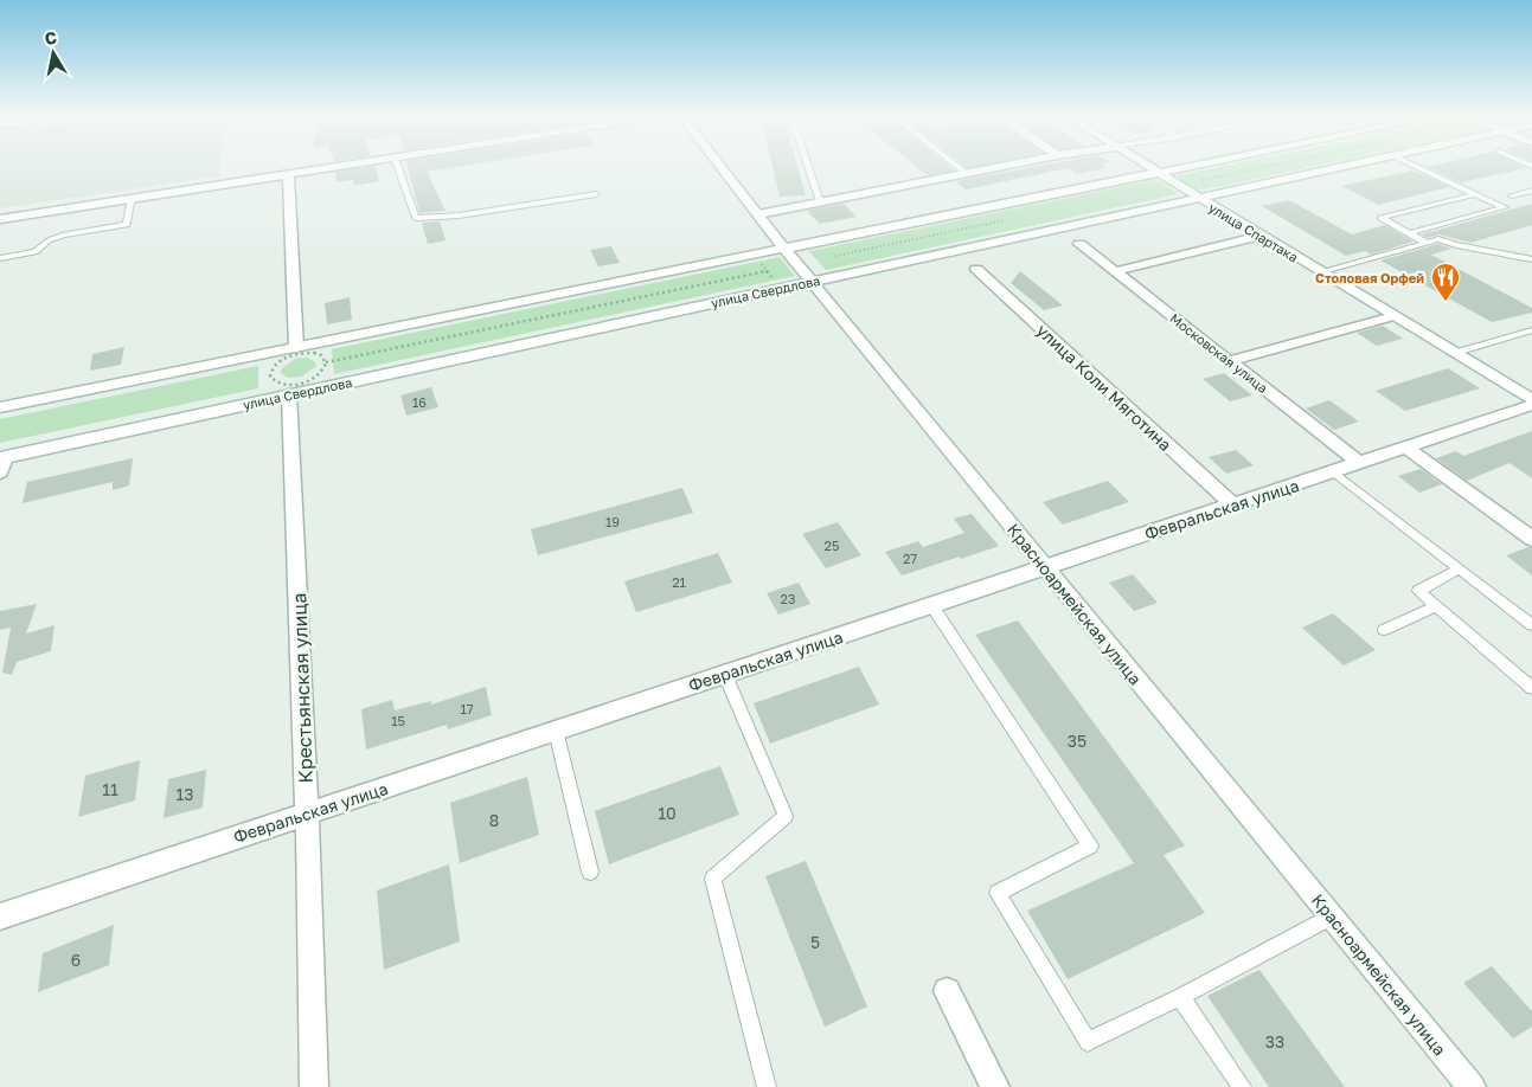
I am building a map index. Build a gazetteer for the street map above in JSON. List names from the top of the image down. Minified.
{"streets":{"street":["улица Спартака","улица Свердлова","Московская улица","улица Коли Мяготина","Февральская улица","Красноармейская улица","Крестьянская улица"]},"crossings":[["улица Спартака","улица Свердлова"],["улица Свердлова","Красноармейская улица"],["улица Свердлова","Крестьянская улица"],["Московская улица","Февральская улица"],["улица Коли Мяготина","Февральская улица"],["Февральская улица","Красноармейская улица"],["Февральская улица","Крестьянская улица"]],"places":{"restaurant":["Столовая Орфей"]},"house_numbers":["16","19","25","27","21","23","17","15","35","11","13","10","8","5","6","33"],"north":"top"}
